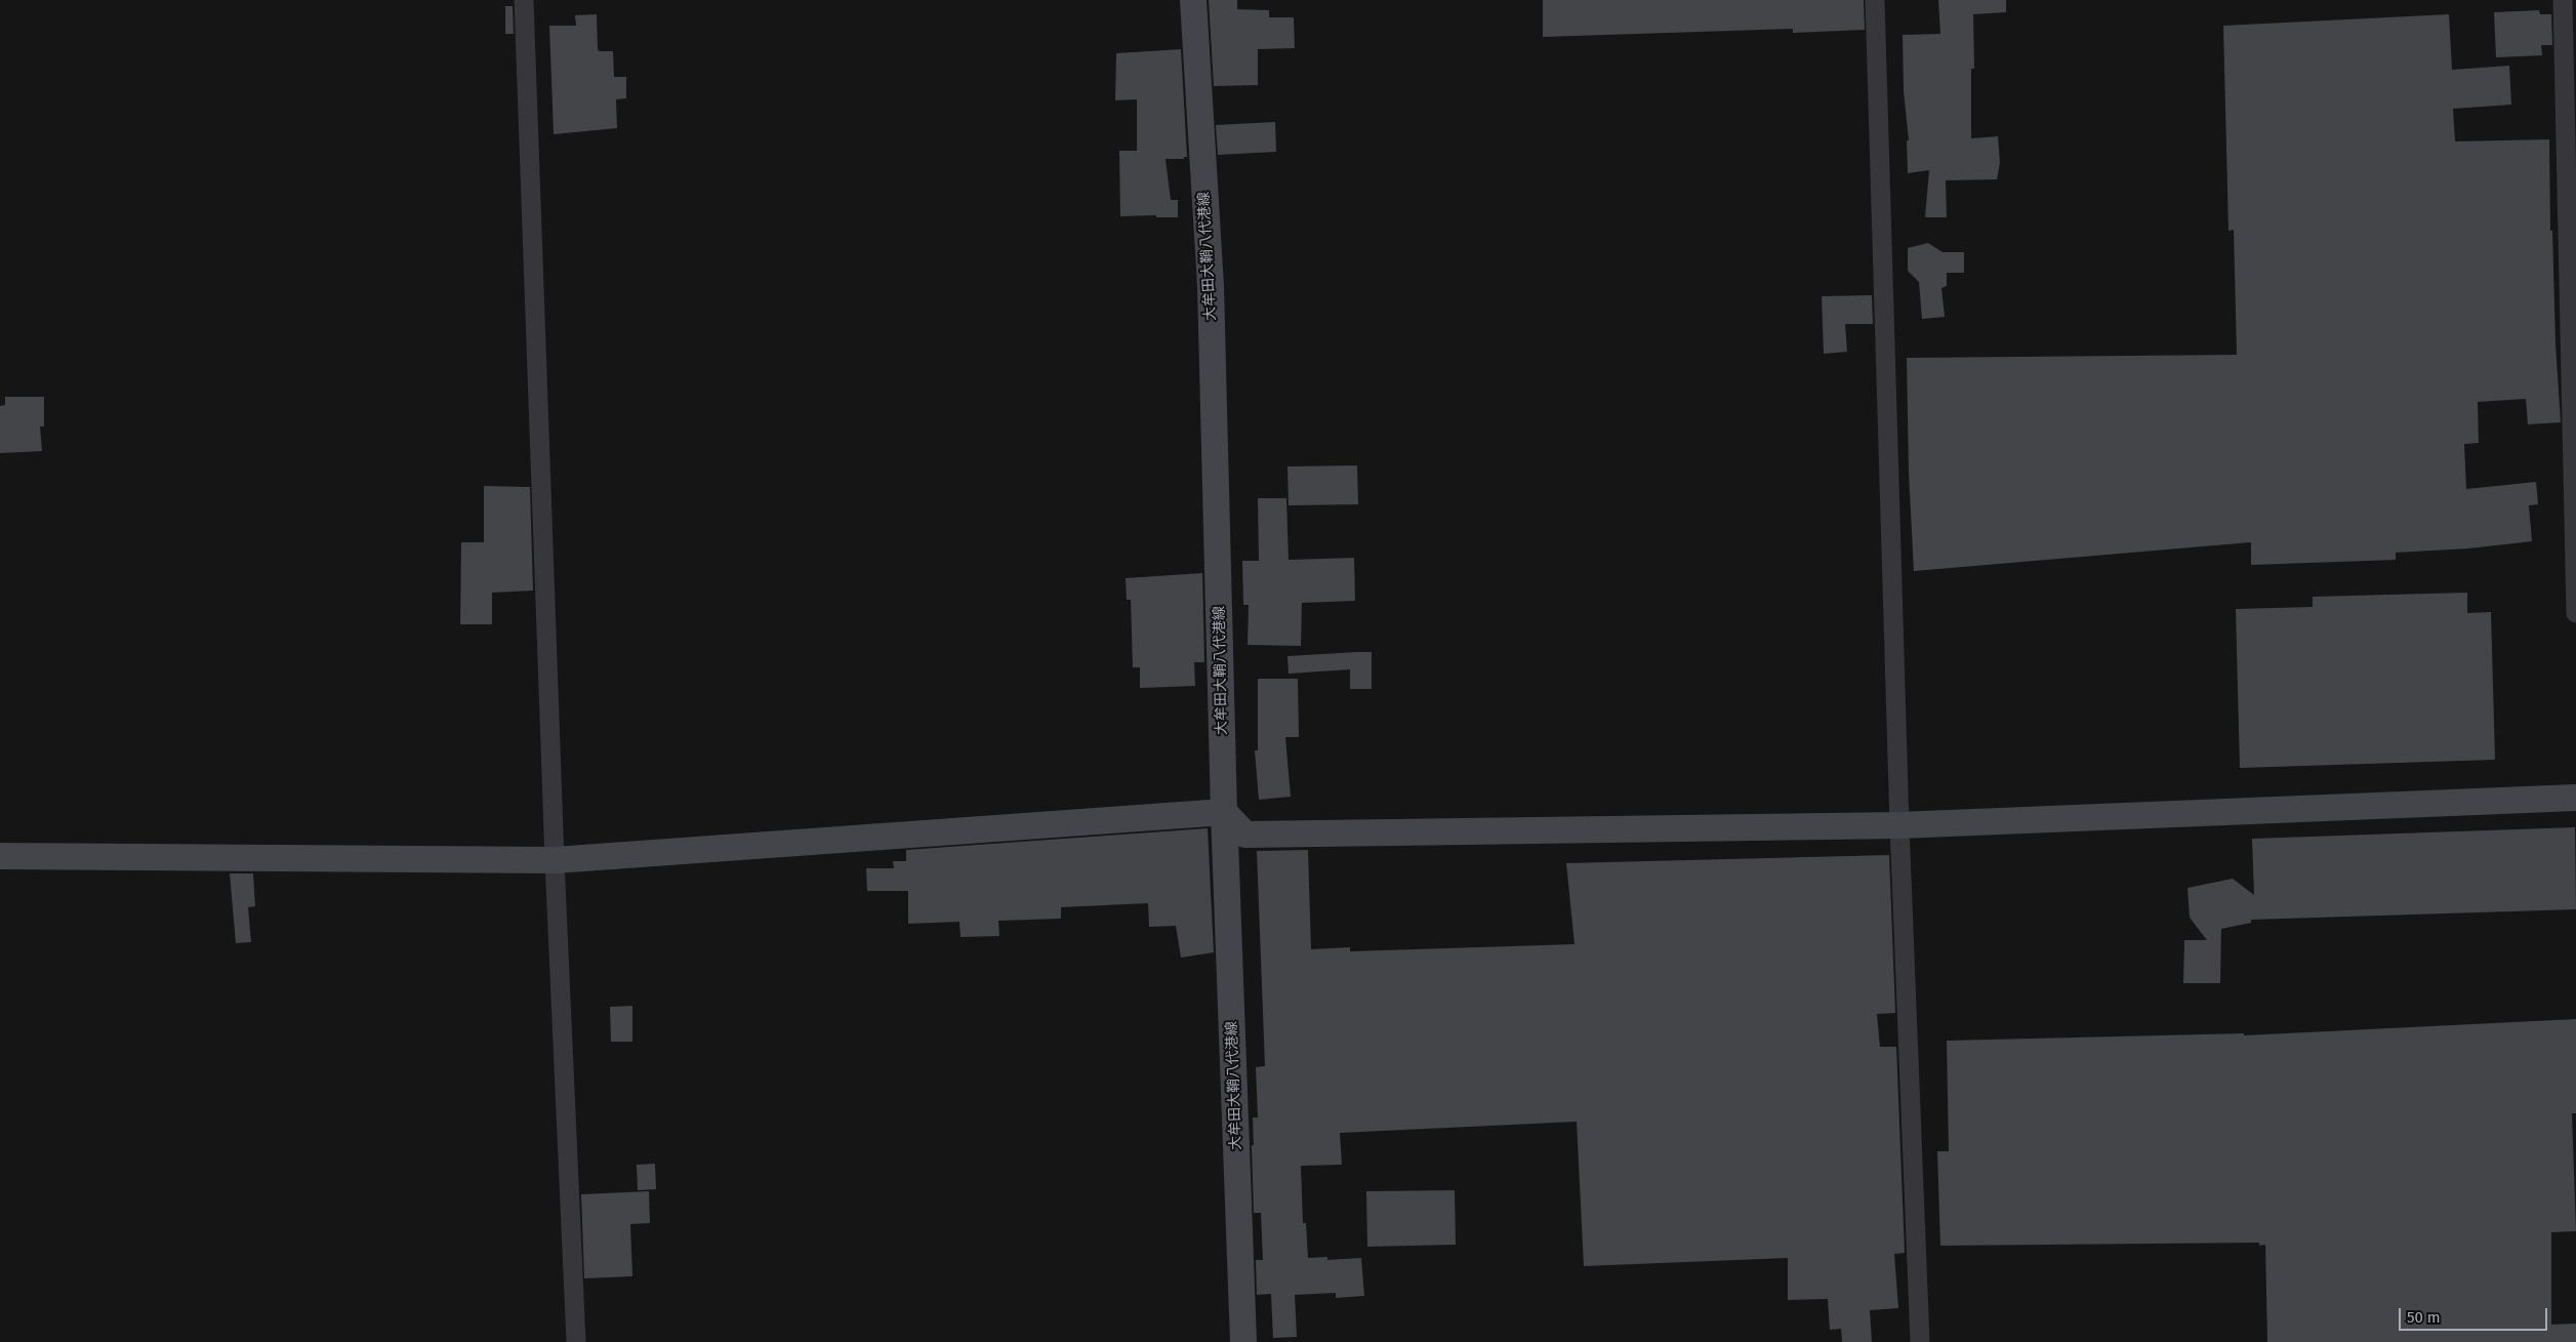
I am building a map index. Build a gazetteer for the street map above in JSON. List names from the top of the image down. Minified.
{"streets":{"main road":["大牟田大鞘八代港線"]},"scale_bar":"50 m"}
